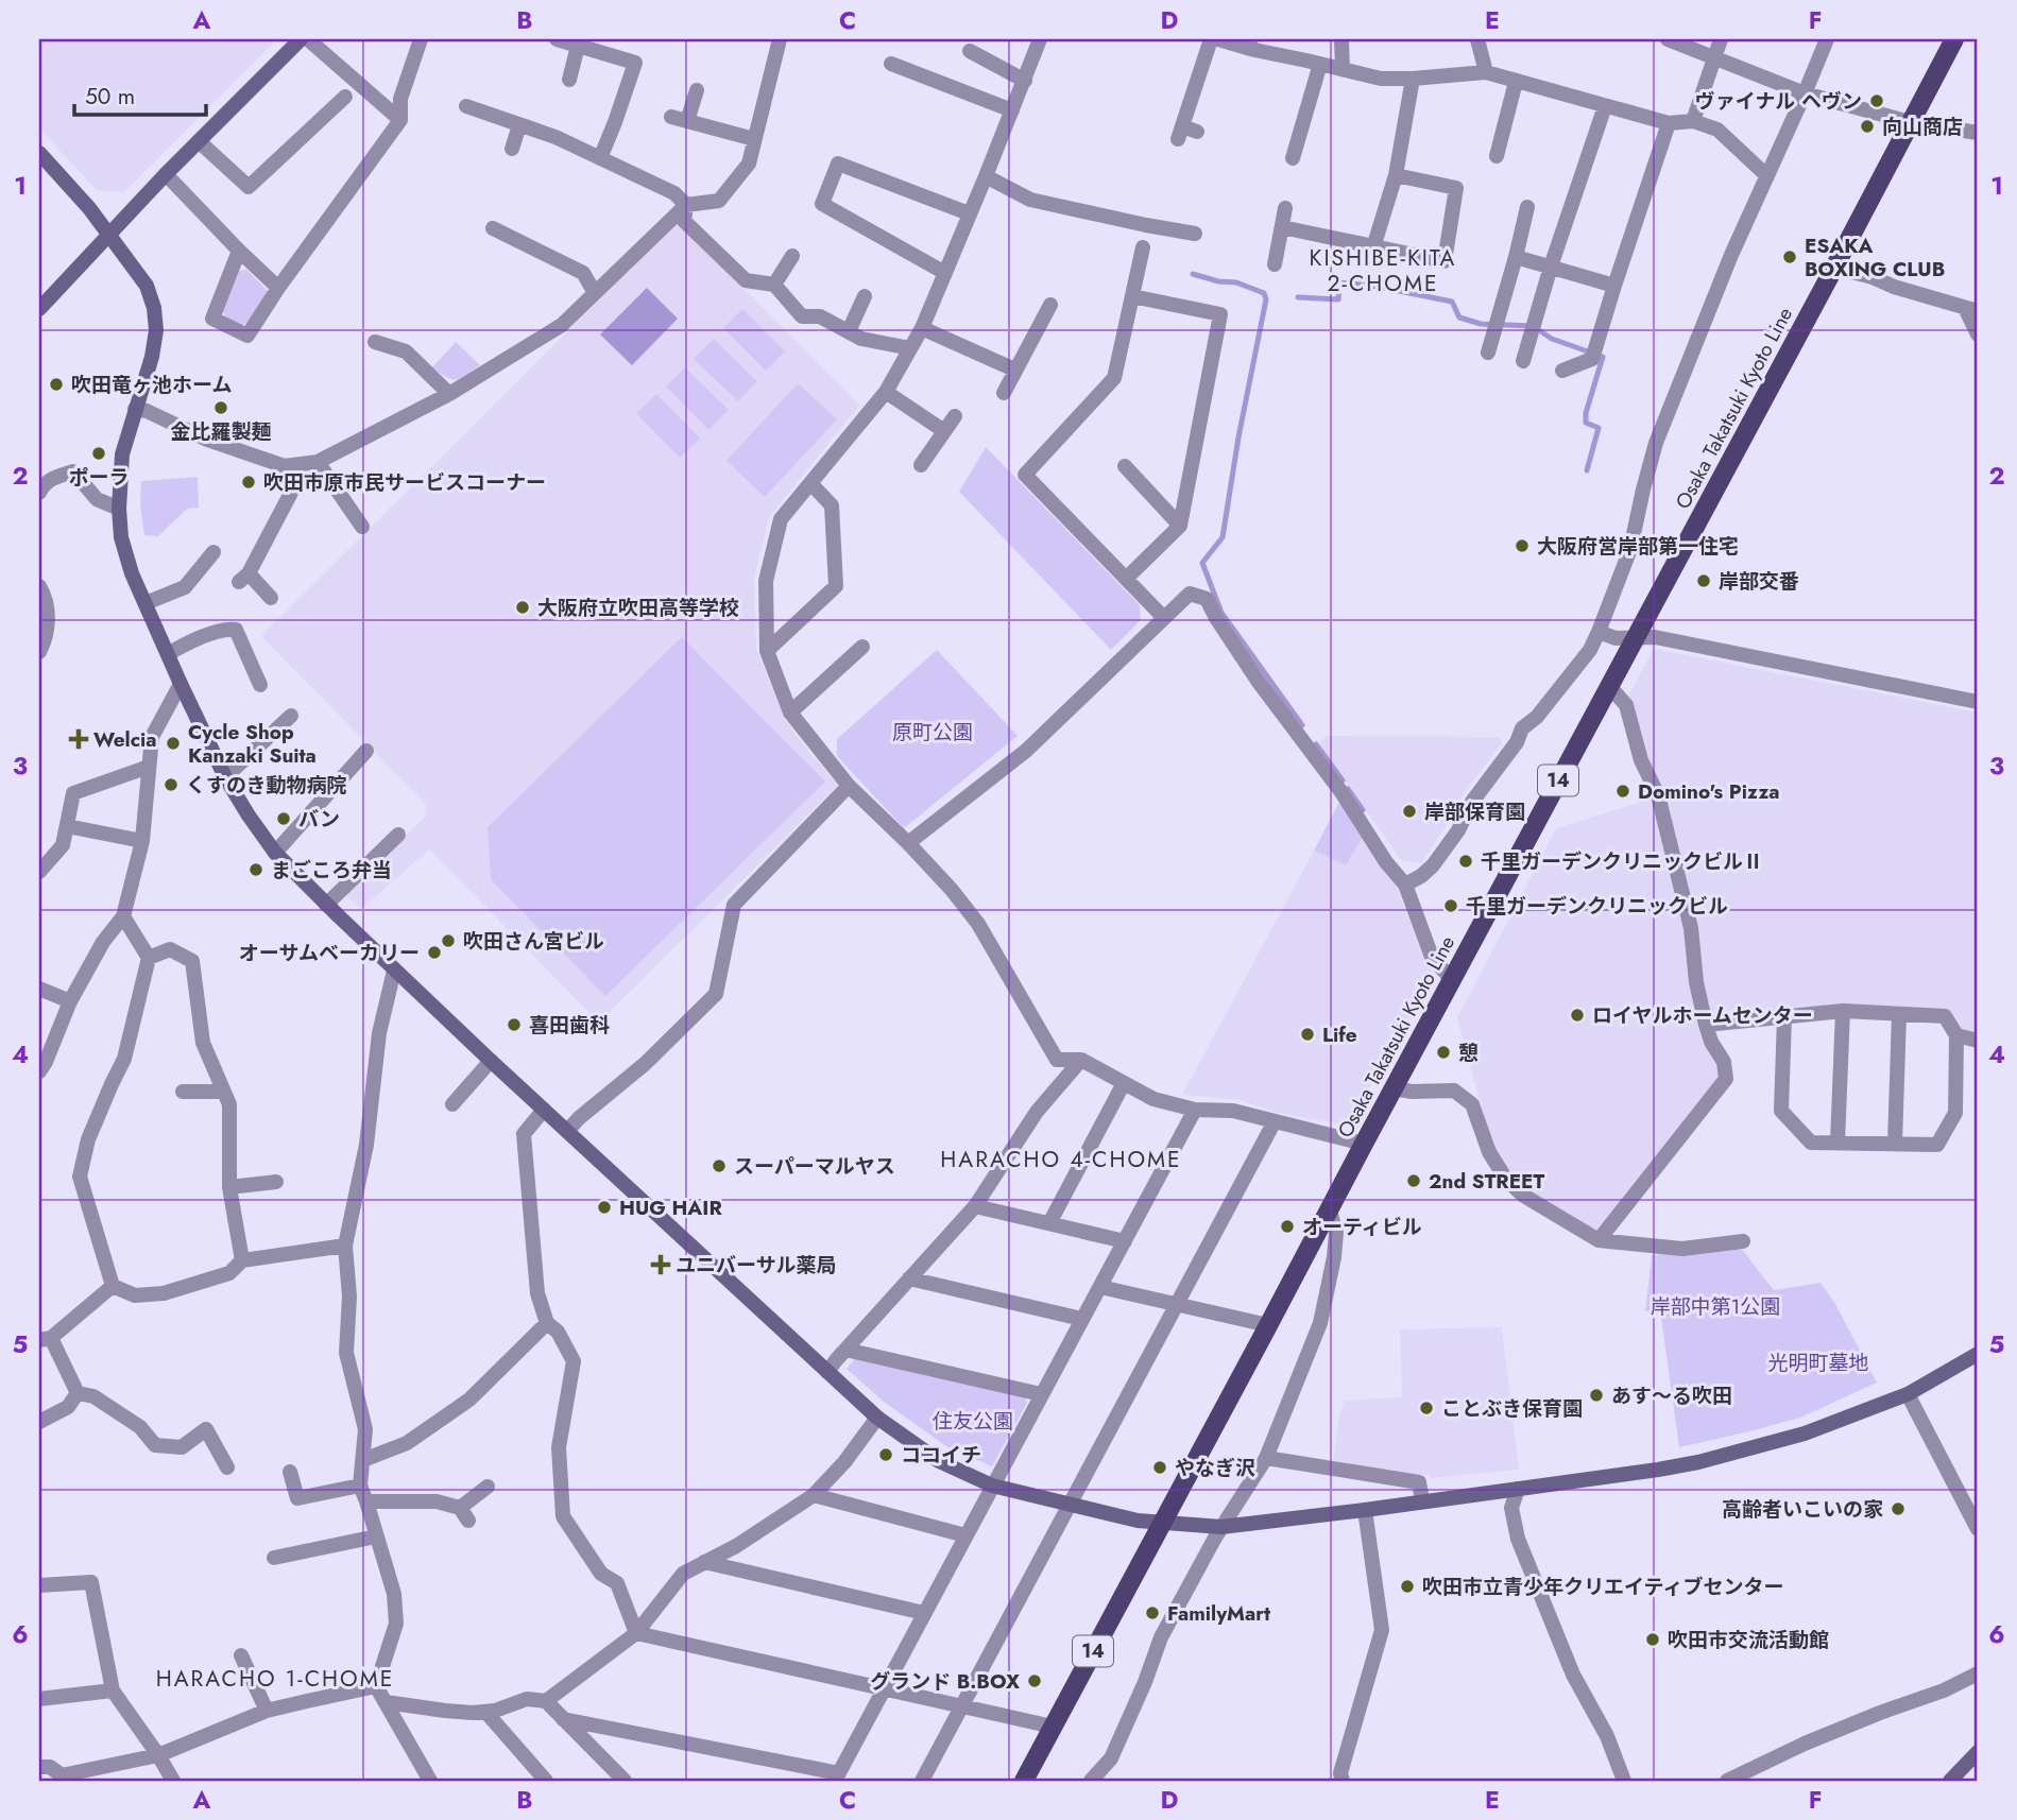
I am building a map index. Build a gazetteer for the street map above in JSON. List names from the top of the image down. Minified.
{"streets":{"main road":["Osaka Takatsuki Kyoto Line","14"]},"districts":["KISHIBE-KITA 2-CHOME","HARACHO 4-CHOME","HARACHO 1-CHOME"],"parks":["原町公園","岸部中第1公園","光明町墓地","住友公園"],"places":{"other":["ヴァイナル ヘヴン","向山商店","ESAKA BOXING CLUB","吹田竜ヶ池ホーム","金比羅製麺","ポーラ","吹田市原市民サービスコーナー","大阪府営岸部第一住宅","岸部交番","大阪府立吹田高等学校","Cycle Shop Kanzaki Suita","くすのき動物病院","Domino's Pizza","岸部保育園","バン","千里ガーデンクリニックビルⅡ","まごころ弁当","千里ガーデンクリニックビル","吹田さん宮ビル","オーサムベーカリー","ロイヤルホームセンター","喜田歯科","Life","憩","スーパーマルヤス","2nd STREET","HUG HAIR","オーティビル","あす～る吹田","ことぶき保育園","ココイチ","やなぎ沢","高齢者いこいの家","吹田市立青少年クリエイティブセンター","FamilyMart","吹田市交流活動館","グランド B.BOX"],"health":["Welcia","ユニバーサル薬局"]},"scale_bar":"50 m","grid":{"columns":["A","B","C","D","E","F"],"rows":["1","2","3","4","5","6"]}}
